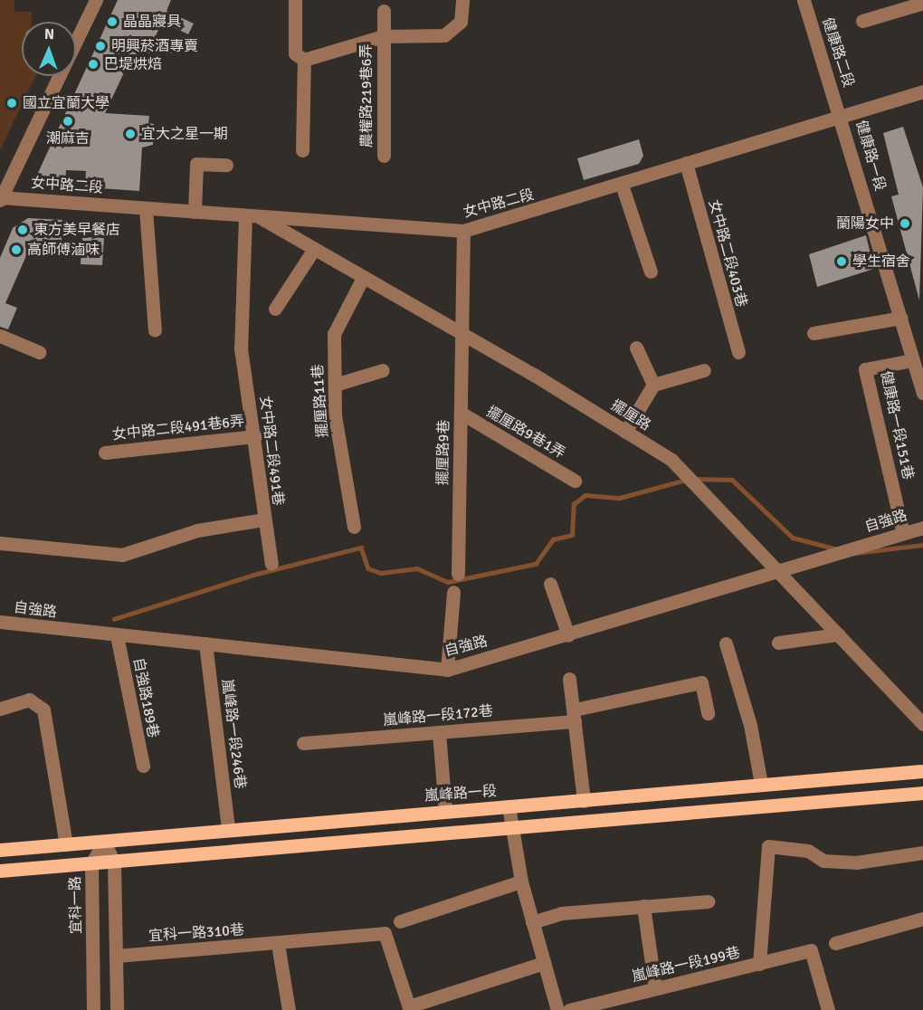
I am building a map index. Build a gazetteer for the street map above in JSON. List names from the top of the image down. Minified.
{"streets":{"main road":["嵐峰路一段"],"street":["健康路二段","農權路219巷6弄","健康路一段","女中路二段","女中路二段403巷","擺厘路11巷","擺厘路","健康路一段151巷","女中路二段491巷6弄","擺厘路9巷1弄","女中路二段491巷","擺厘路9巷","自強路","自強路189巷","嵐峰路一段172巷","嵐峰路一段246巷","宜科一路","宜科一路310巷","嵐峰路一段199巷"]},"crossings":[["健康路二段","健康路一段"],["健康路二段","女中路二段"],["健康路一段","女中路二段"],["健康路一段","健康路一段151巷"],["女中路二段","女中路二段403巷"],["女中路二段","擺厘路"],["女中路二段","女中路二段491巷"],["女中路二段","擺厘路9巷"],["擺厘路11巷","擺厘路"],["擺厘路","女中路二段491巷"],["擺厘路","擺厘路9巷"],["擺厘路","自強路"],["健康路一段151巷","自強路"],["女中路二段491巷6弄","女中路二段491巷"],["擺厘路9巷1弄","擺厘路9巷"],["自強路","自強路189巷"],["自強路","嵐峰路一段246巷"],["嵐峰路一段246巷","嵐峰路一段"],["嵐峰路一段","宜科一路"]],"places":["晶晶寢具","明興菸酒專賣","巴堤烘焙","國立宜蘭大學","潮麻吉","宜大之星一期","蘭陽女中","東方美早餐店","高師傅滷味","學生宿舍"],"north":"top"}
